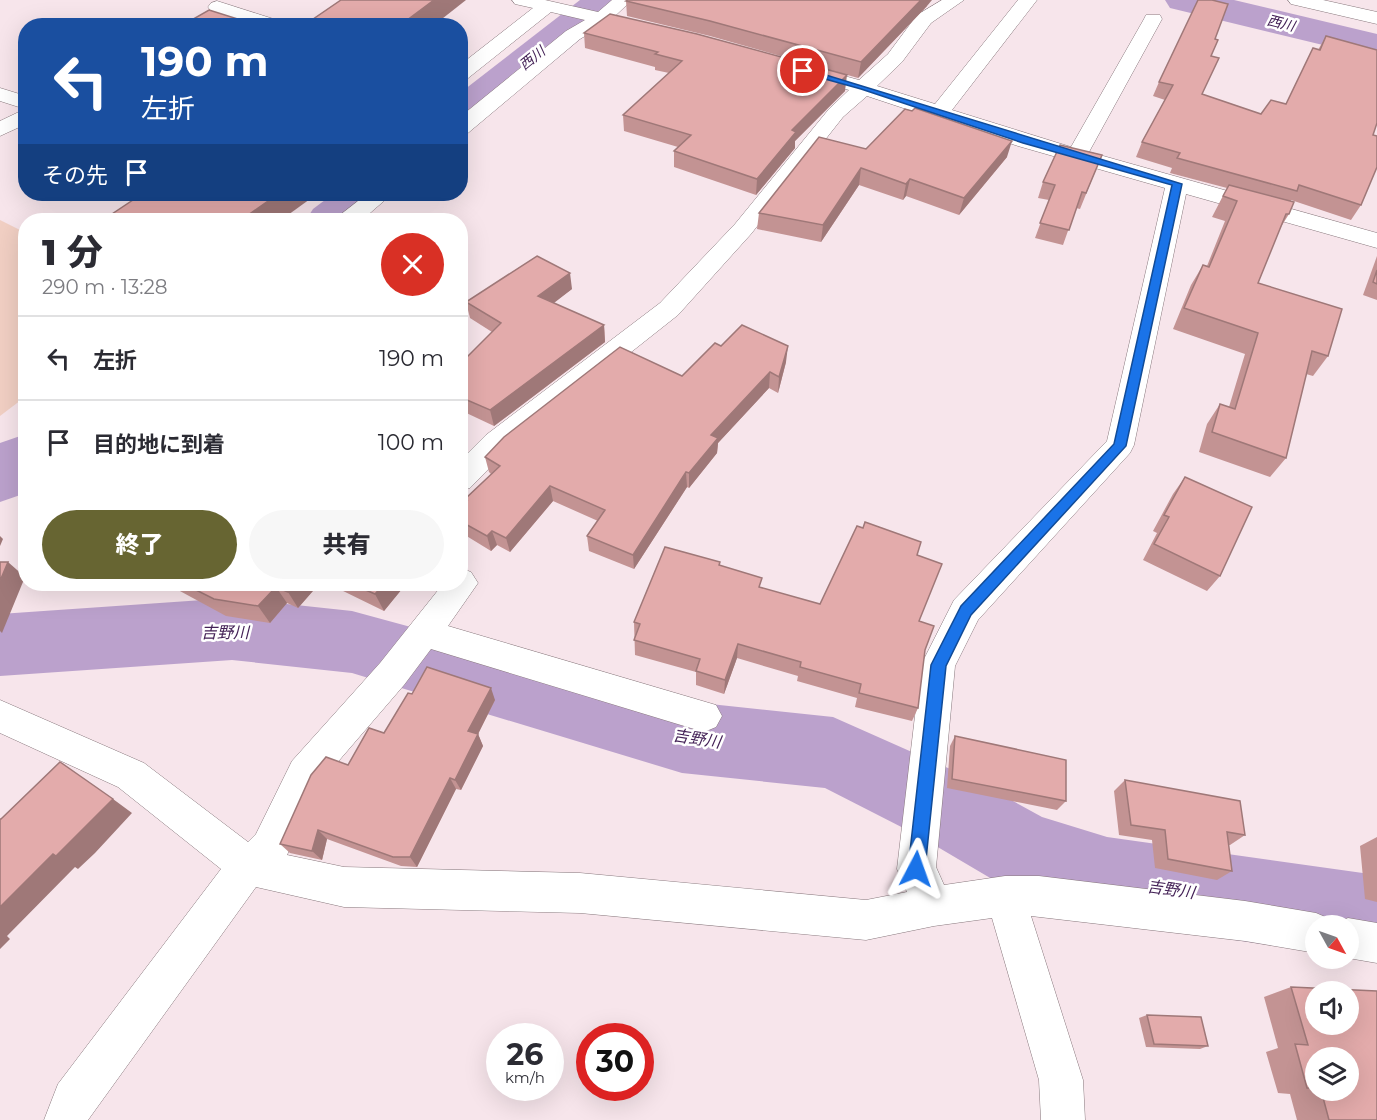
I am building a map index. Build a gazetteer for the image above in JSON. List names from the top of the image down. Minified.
{"water":["西川","吉野川"],"north":"bottom right","page":{"turn":["190 m","左折"],"then":"その先","heading":["1 分","290 m · 13:28"],"list":[{"name":"左折","value":"190 m"},{"name":"目的地に到着","value":"100 m"}],"buttons":["終了","共有"],"speed":"26 km/h","limit":"30"}}
